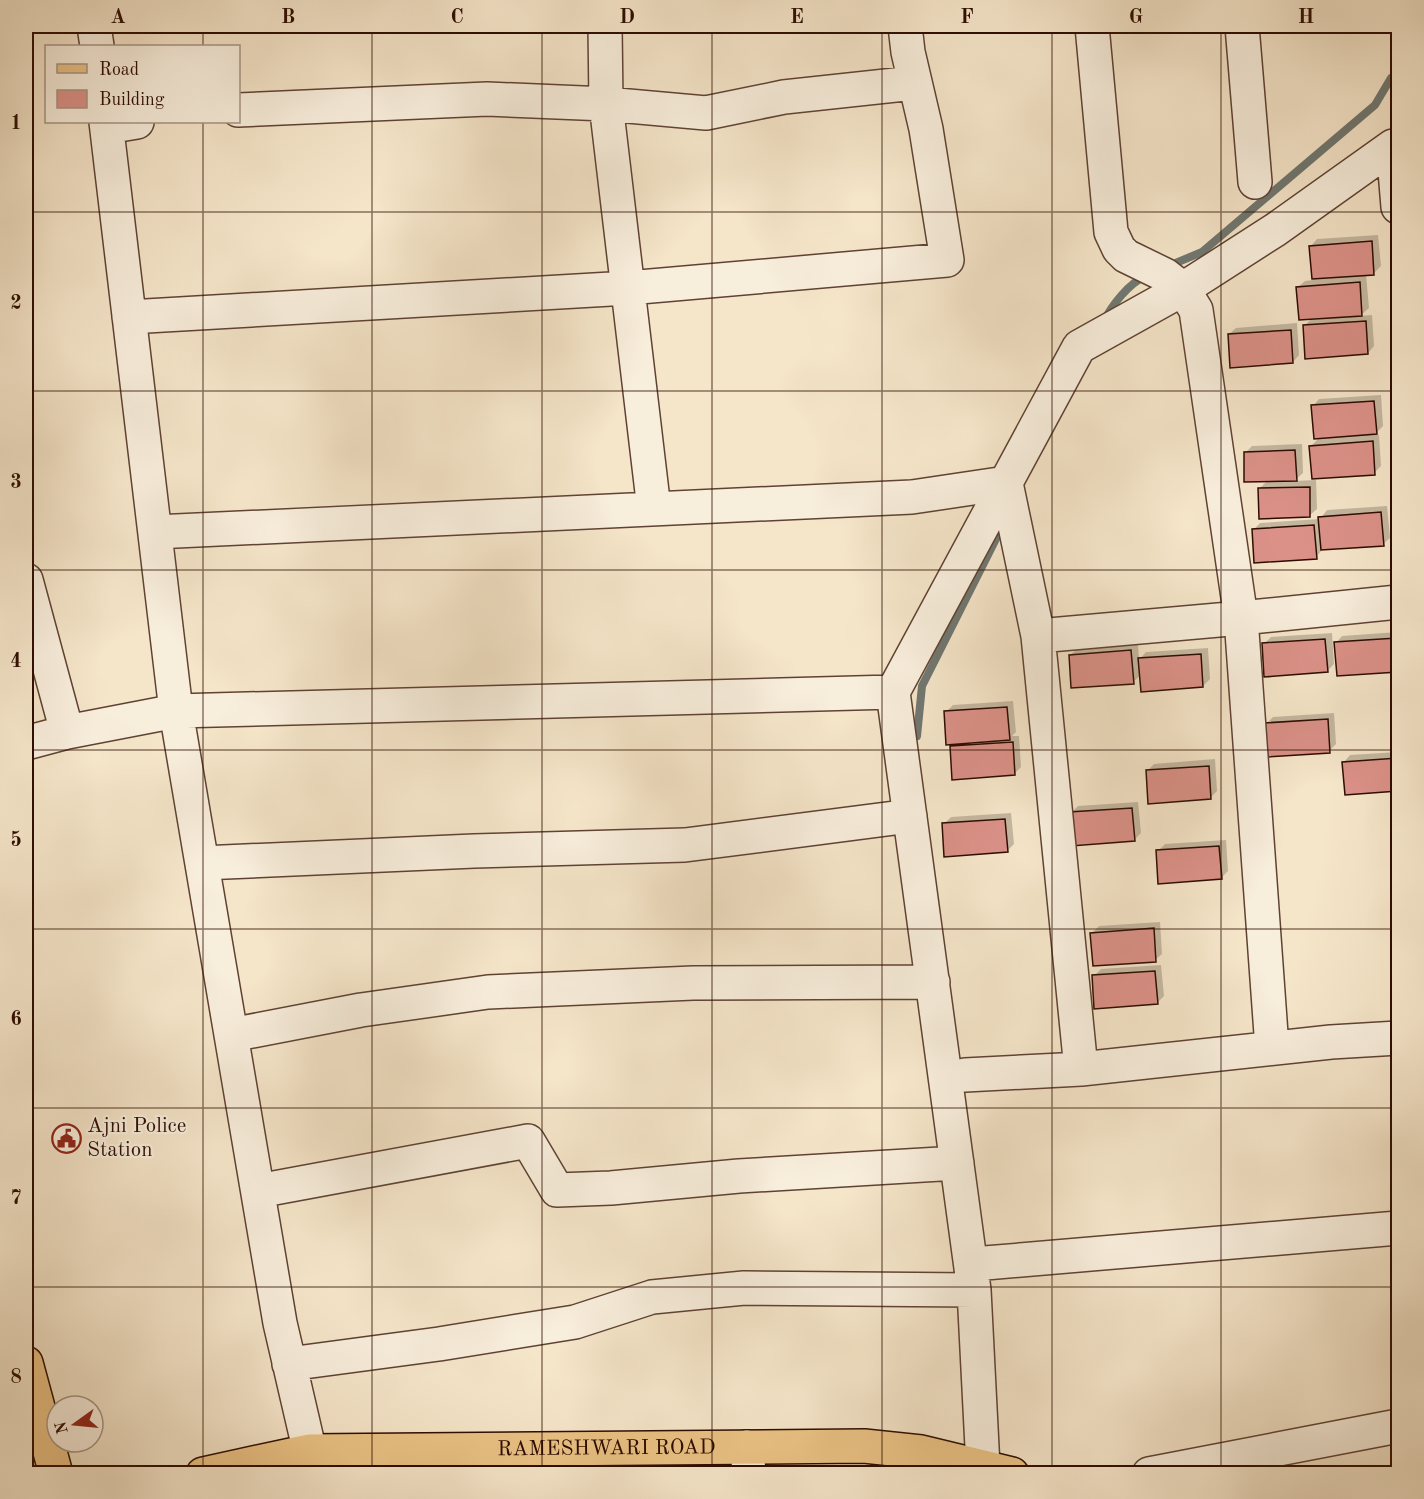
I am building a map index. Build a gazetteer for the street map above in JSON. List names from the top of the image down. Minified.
{"streets":{"main road":["RAMESHWARI ROAD"]},"places":{"public building":["Ajni Police Station"]},"legend":["Road","Building"],"north":"left","grid":{"columns":["A","B","C","D","E","F","G","H"],"rows":["1","2","3","4","5","6","7","8"]}}
